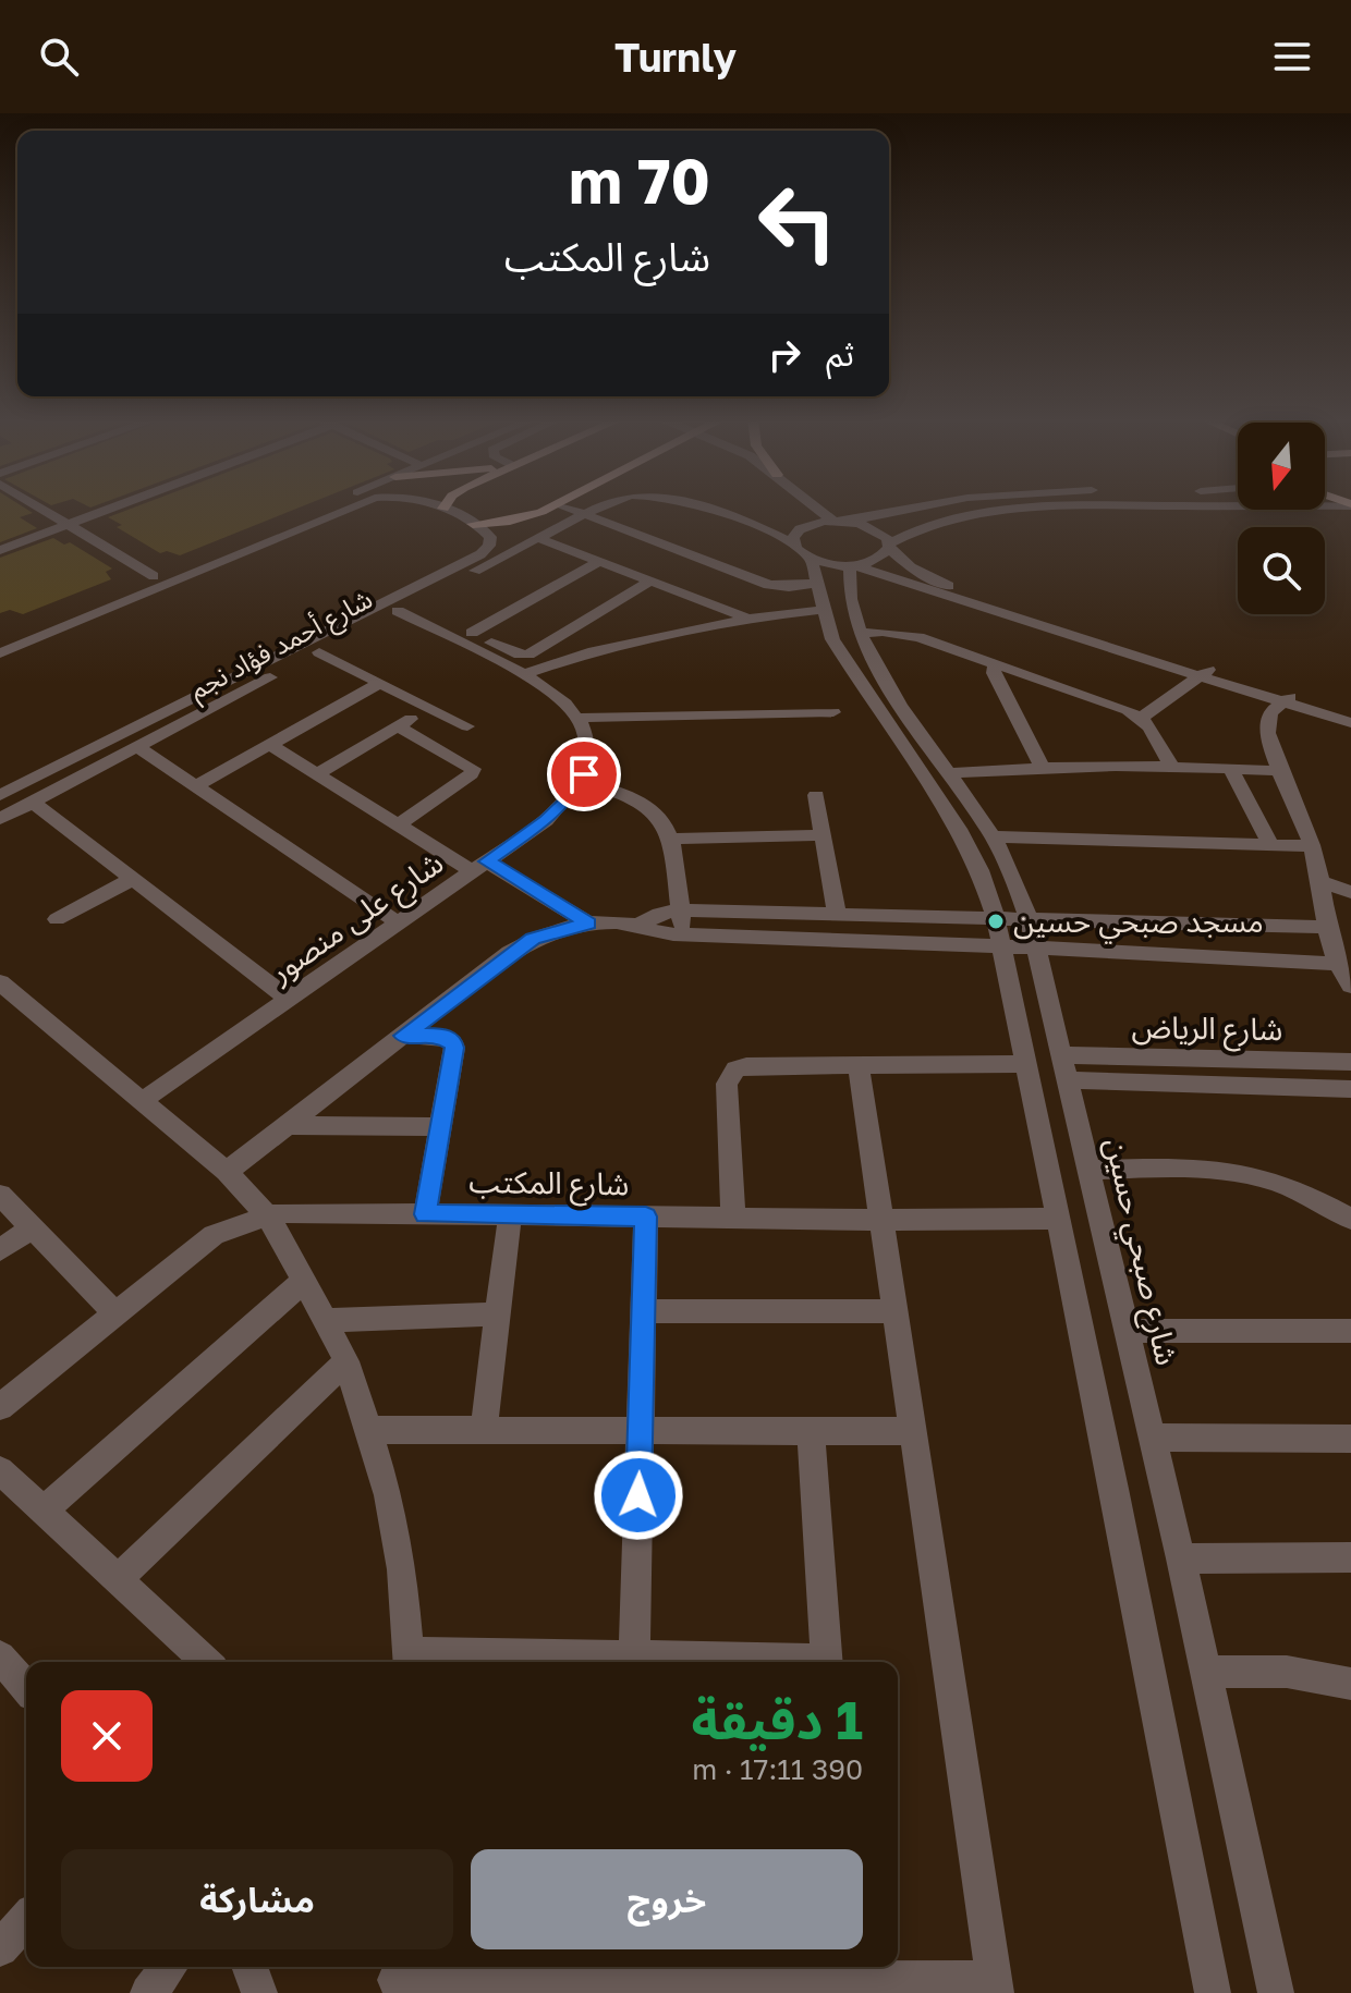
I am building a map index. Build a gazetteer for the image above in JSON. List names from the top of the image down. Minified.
{"streets":{"street":["شارع أحمد فؤاد نجم","شارع على منصور","شارع الرياض","شارع المكتب","شارع صبحي حسين"]},"crossings":[["شارع الرياض","شارع صبحي حسين"]],"places":["مسجد صبحي حسين"],"north":"bottom","page":{"header":"Turnly","turn":["70 m","شارع المكتب"],"then":"ثم","heading":["1 دقيقة","390 m · 17:11"],"buttons":["خروج","مشاركة"]}}
